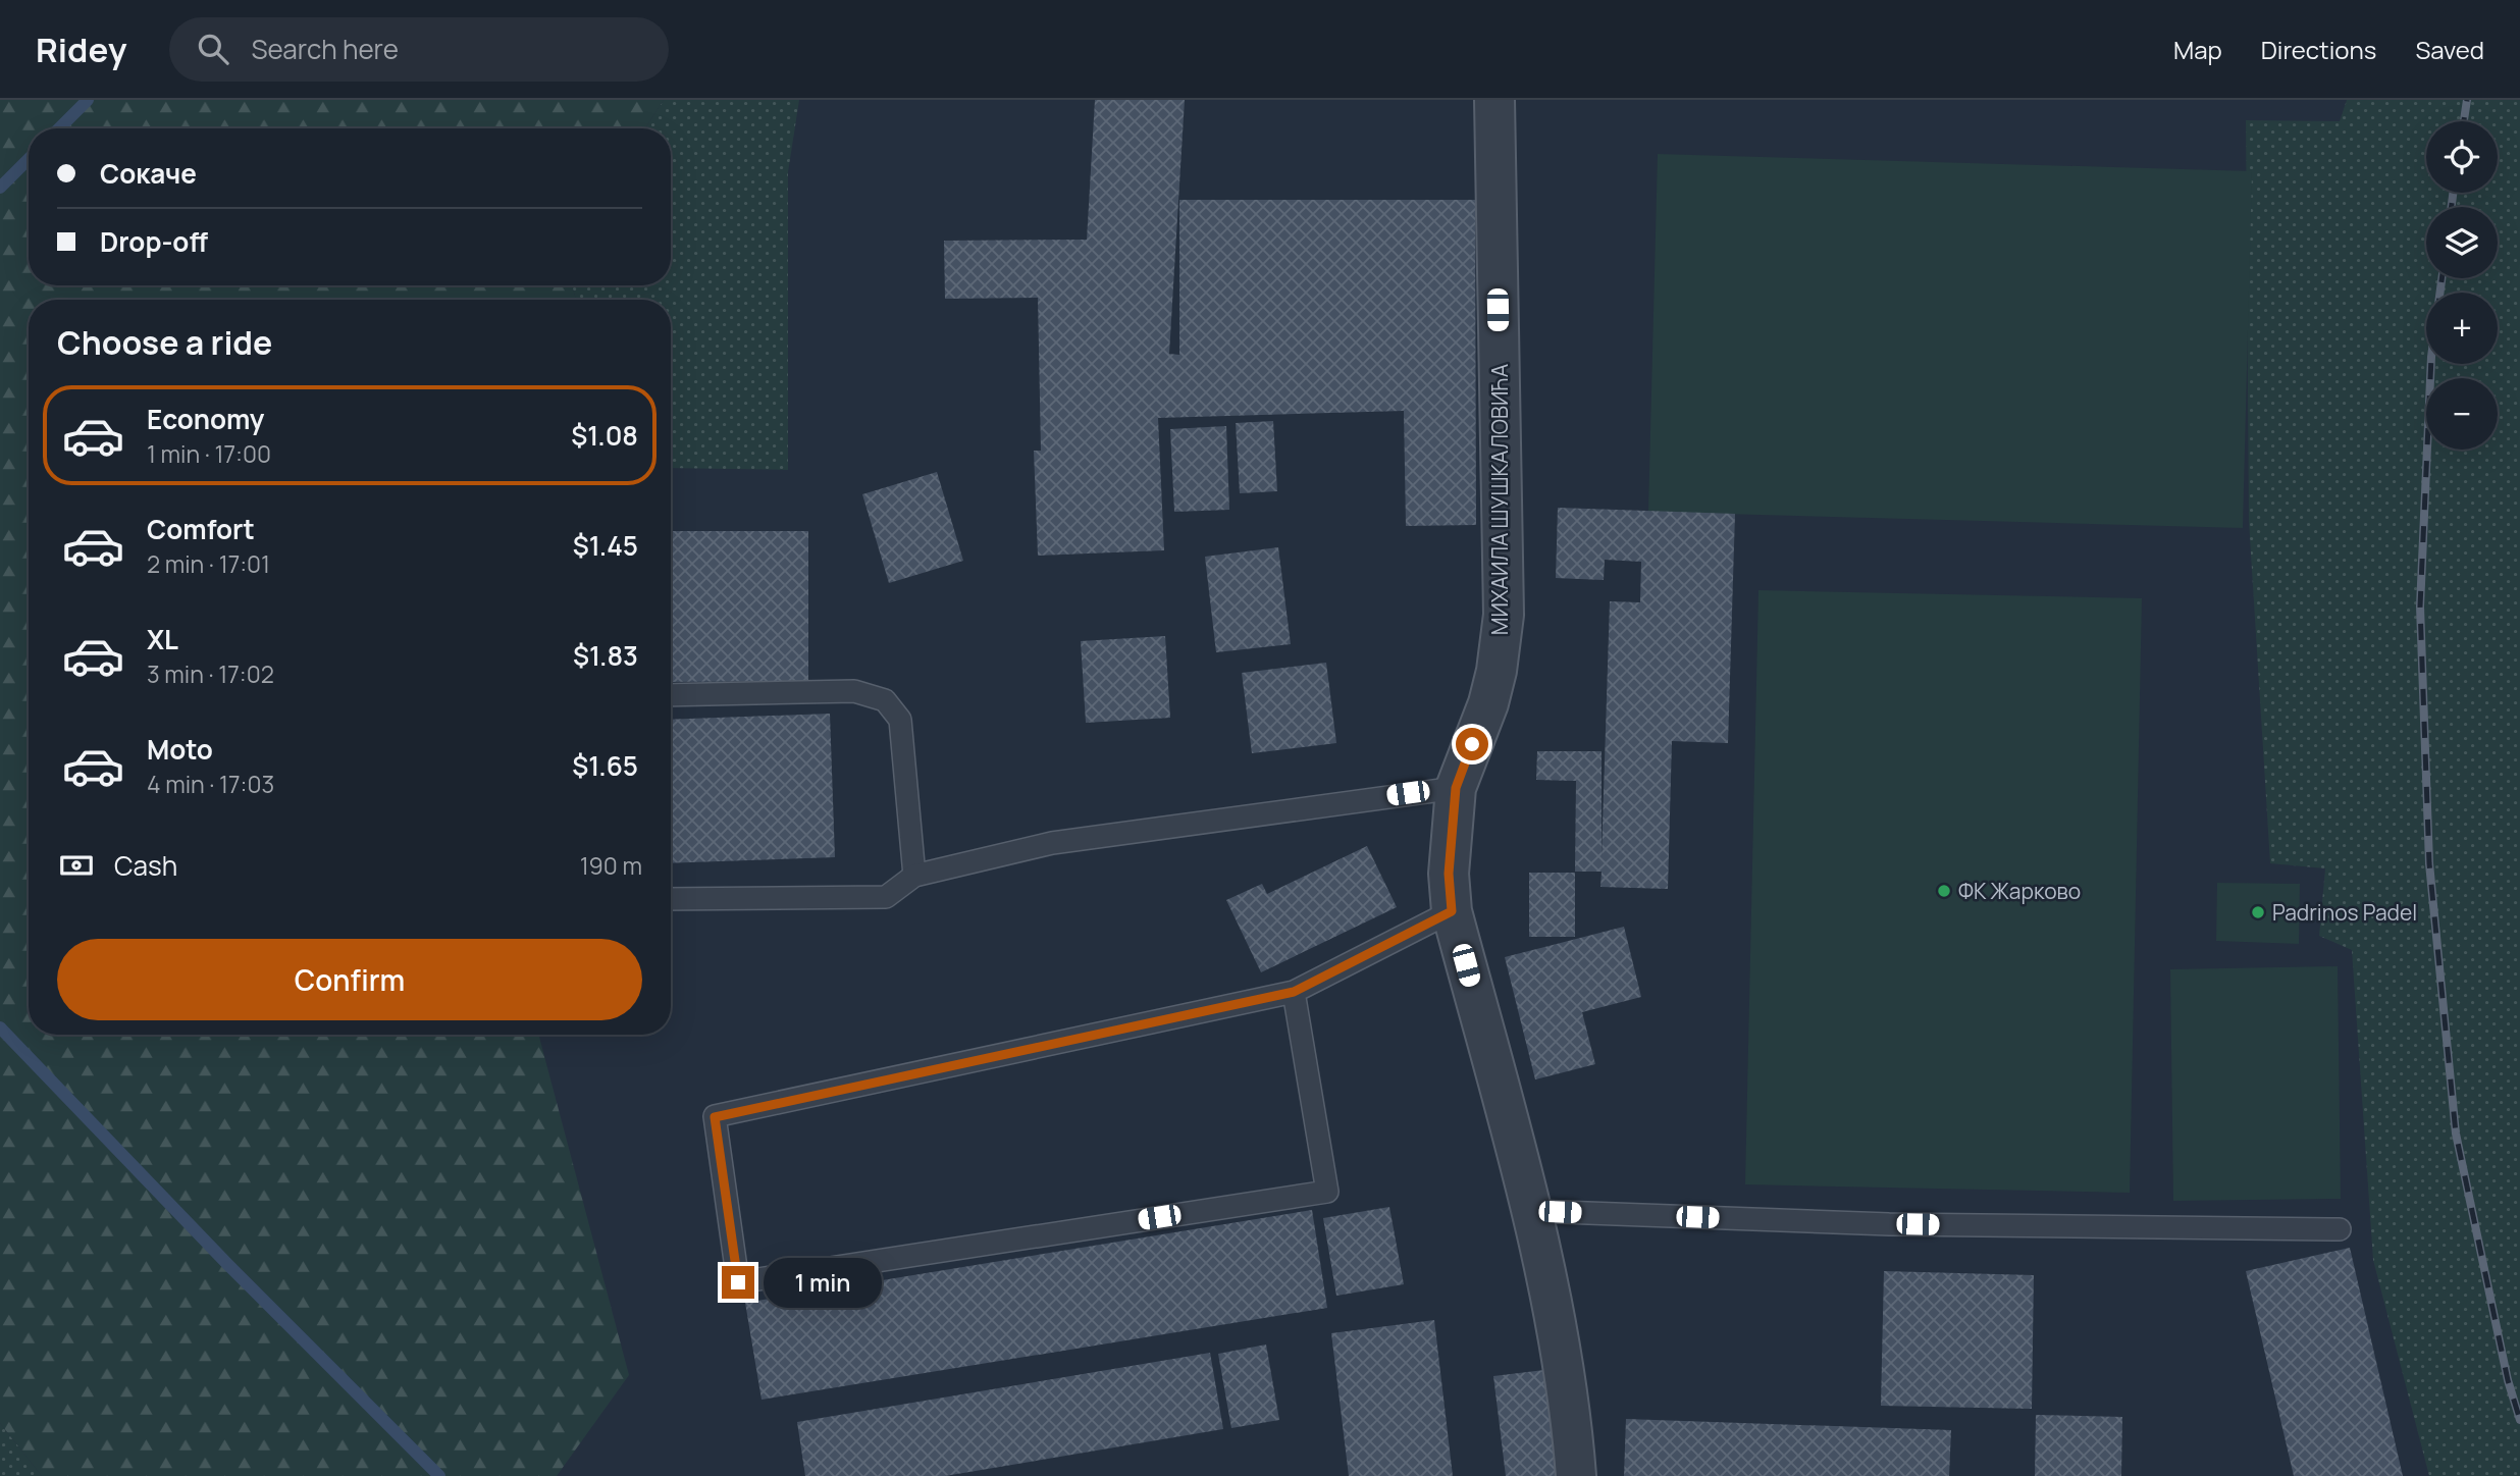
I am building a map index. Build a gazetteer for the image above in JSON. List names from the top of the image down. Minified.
{"streets":{"street":["МИХАИЛА ШУШКАЛОВИЋА"]},"places":["ФК Жарково","Padrinos Padel"],"page":{"header":"Ridey","search":"Search here","nav":["Map","Directions","Saved"],"map_buttons":["+","−"],"banner":["Сокаче","Drop-off"],"heading":"Choose a ride","list":[{"name":"Economy","note":"1 min · 17:00","value":"$1.08"},{"name":"Comfort","note":"2 min · 17:01","value":"$1.45"},{"name":"XL","note":"3 min · 17:02","value":"$1.83"},{"name":"Moto","note":"4 min · 17:03","value":"$1.65"}],"pay":["Cash","190 m"],"buttons":"Confirm","bubble":"1 min"}}
